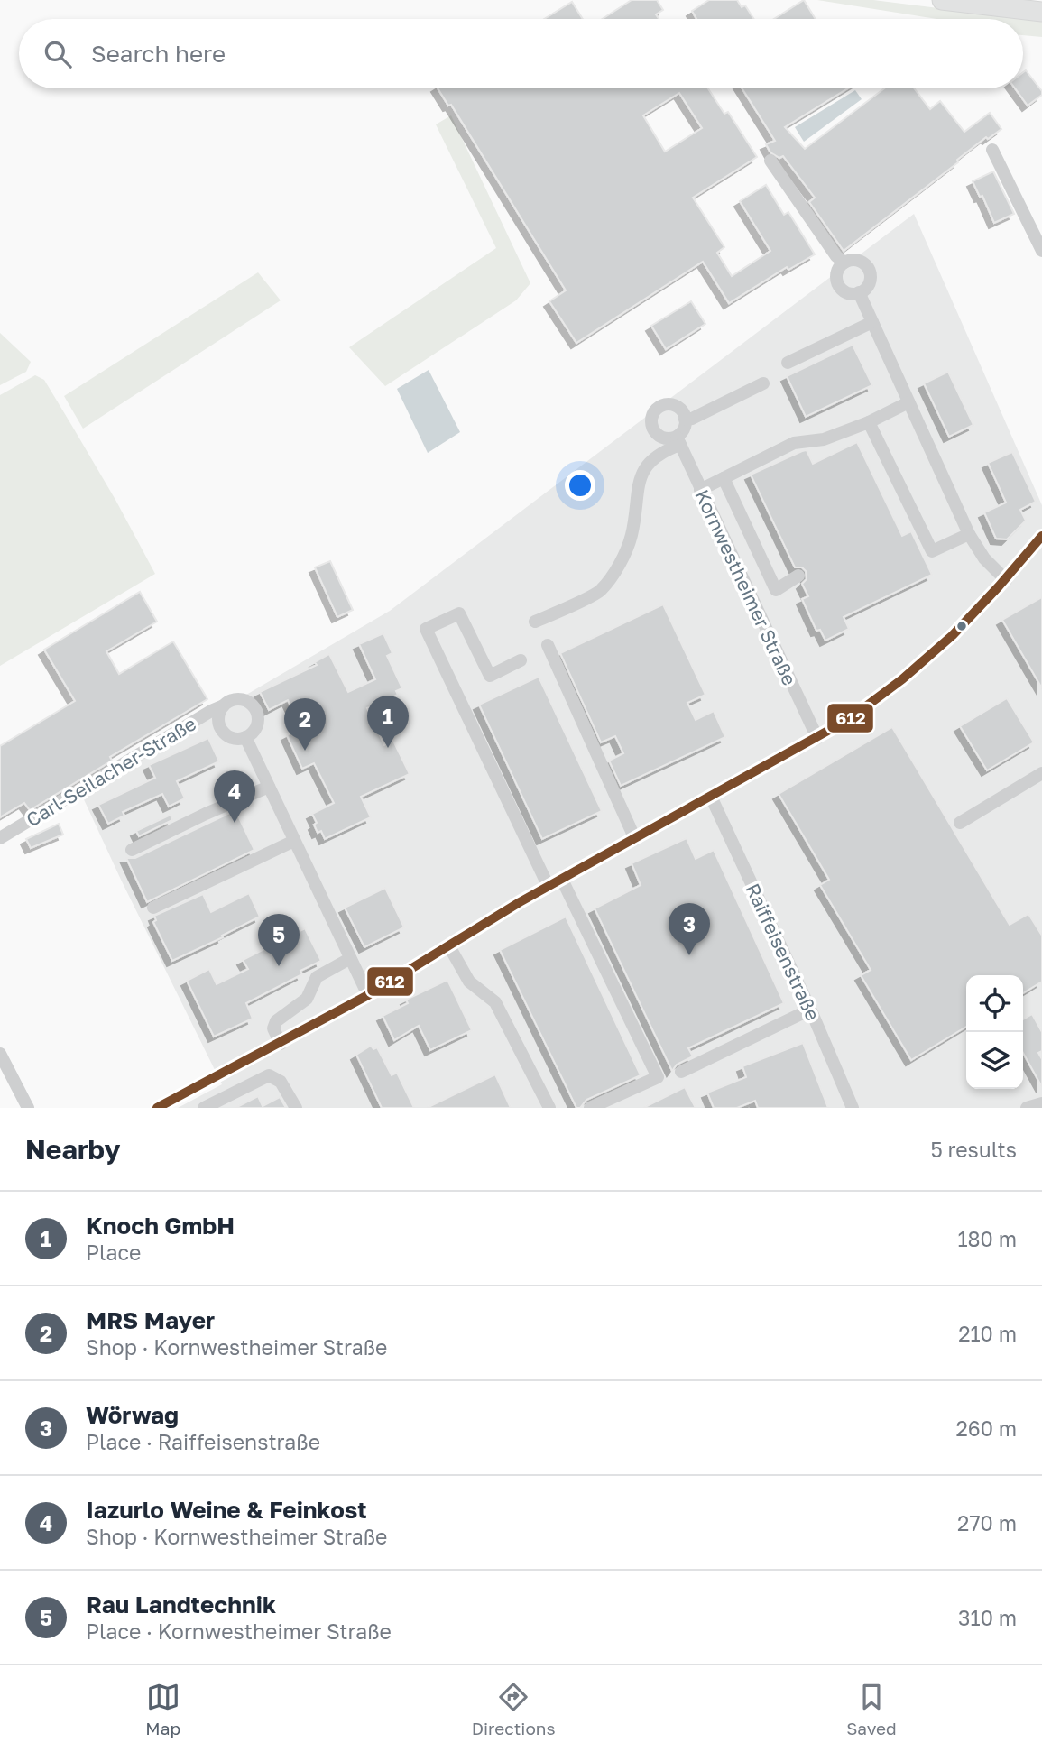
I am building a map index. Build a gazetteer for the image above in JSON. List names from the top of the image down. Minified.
{"streets":{"street":["Kornwestheimer Straße","Carl-Seilacher-Straße","Raiffeisenstraße"]},"lines":["transit line 612"],"page":{"search":"Search here","pins":["1","2","4","3","5"],"heading":["Nearby","5 results"],"list":[{"mark":"1","name":"Knoch GmbH","note":"Place","value":"180 m"},{"mark":"2","name":"MRS Mayer","note":"Shop · Kornwestheimer Straße","value":"210 m"},{"mark":"3","name":"Wörwag","note":"Place · Raiffeisenstraße","value":"260 m"},{"mark":"4","name":"Iazurlo Weine & Feinkost","note":"Shop · Kornwestheimer Straße","value":"270 m"},{"mark":"5","name":"Rau Landtechnik","note":"Place · Kornwestheimer Straße","value":"310 m"}],"nav":["Map","Directions","Saved"]}}
